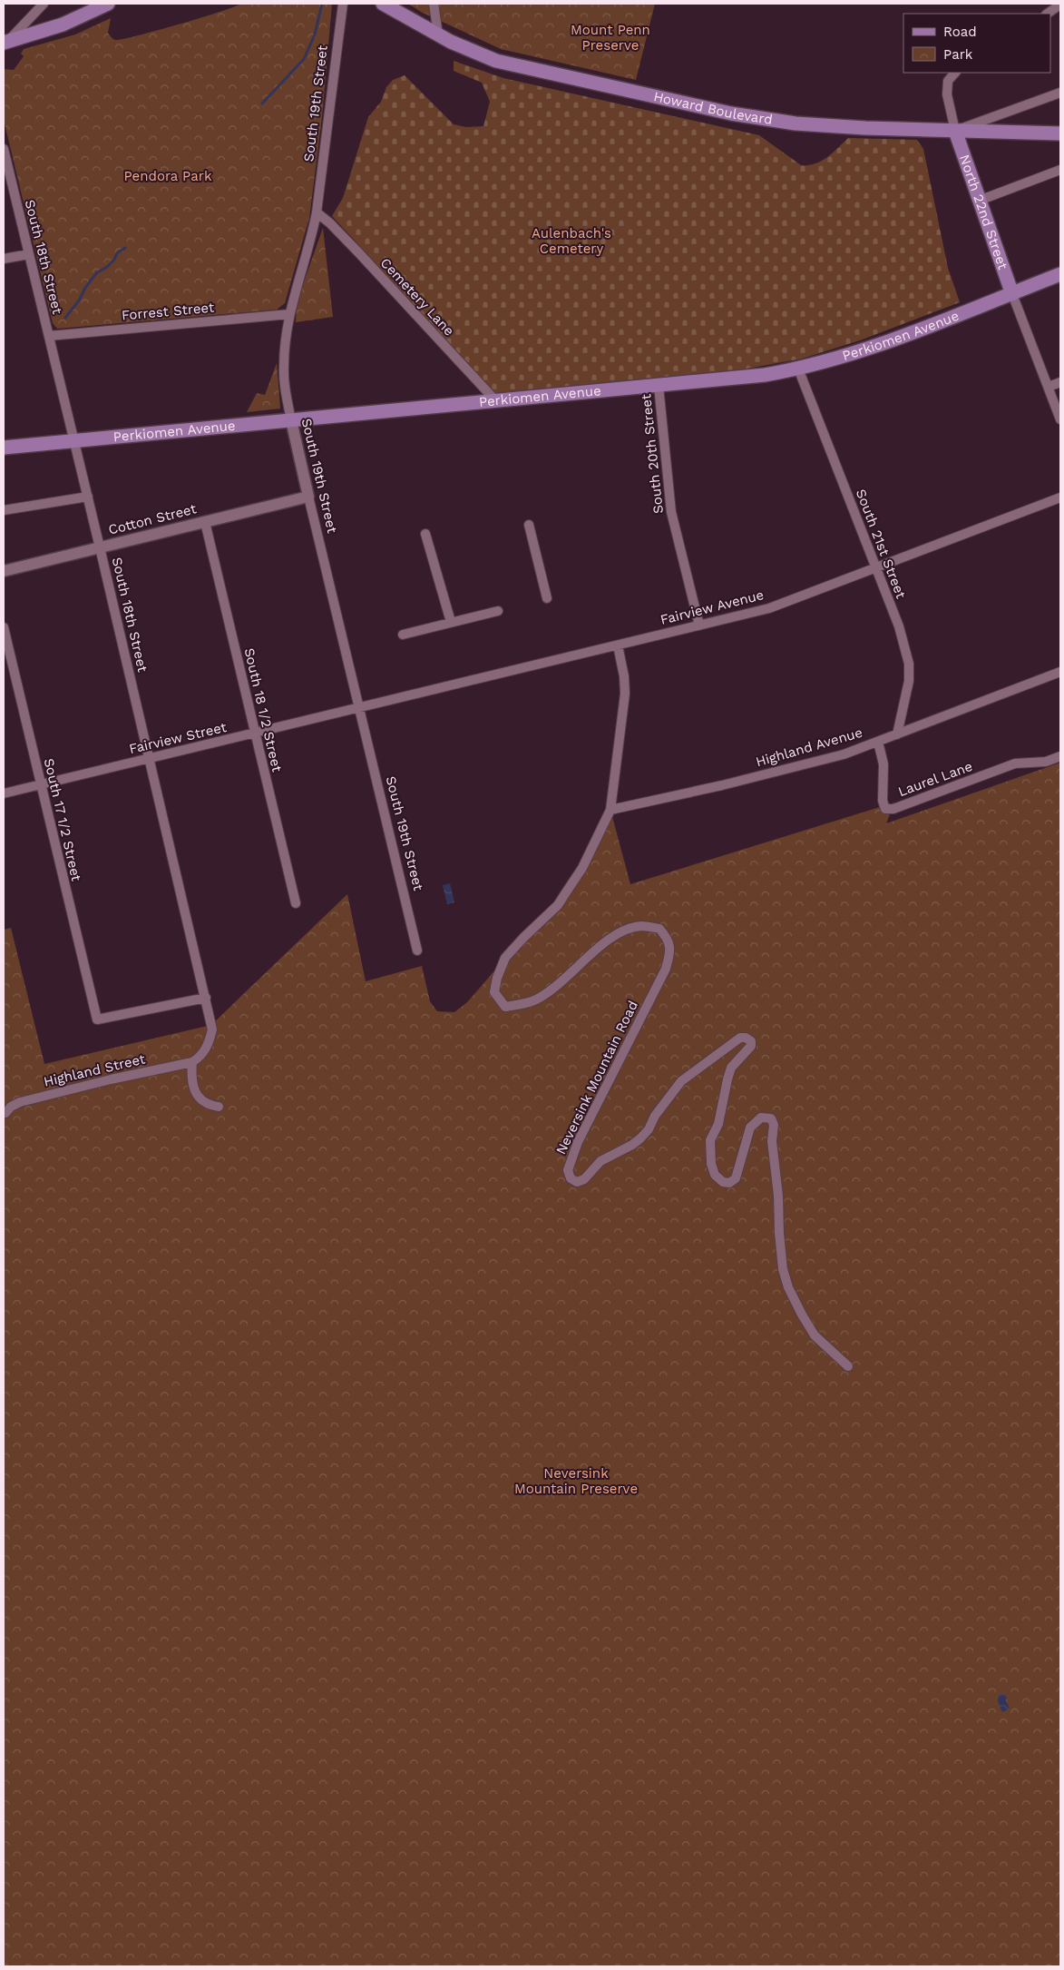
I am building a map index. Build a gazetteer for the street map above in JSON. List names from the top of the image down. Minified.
{"streets":{"main road":["Howard Boulevard","North 22nd Street","Perkiomen Avenue"],"street":["South 19th Street","South 18th Street","Cemetery Lane","Forrest Street","South 20th Street","Cotton Street","South 21st Street","Fairview Avenue","South 18 1/2 Street","Fairview Street","Highland Avenue","Laurel Lane","South 17 1/2 Street","Highland Street","Neversink Mountain Road"]},"crossings":[["South 19th Street","Cemetery Lane"],["South 19th Street","Forrest Street"],["South 19th Street","Perkiomen Avenue"],["South 19th Street","Cotton Street"],["South 19th Street","Fairview Avenue"],["South 19th Street","Fairview Street"],["Howard Boulevard","North 22nd Street"],["North 22nd Street","Perkiomen Avenue"],["South 18th Street","Forrest Street"],["South 18th Street","Perkiomen Avenue"],["South 18th Street","Cotton Street"],["South 18th Street","Fairview Street"],["South 18th Street","South 17 1/2 Street"],["South 18th Street","Highland Street"],["Cemetery Lane","Perkiomen Avenue"],["Perkiomen Avenue","South 20th Street"],["Perkiomen Avenue","South 21st Street"],["South 20th Street","Fairview Avenue"],["Cotton Street","South 18 1/2 Street"],["South 21st Street","Fairview Avenue"],["South 21st Street","Highland Avenue"],["Fairview Avenue","Fairview Street"],["South 18 1/2 Street","Fairview Street"],["Fairview Street","South 17 1/2 Street"],["Highland Avenue","Laurel Lane"],["Highland Avenue","Neversink Mountain Road"]],"parks":["Mount Penn Preserve","Pendora Park","Aulenbach's Cemetery","Neversink Mountain Preserve"],"legend":["Road","Park"]}
